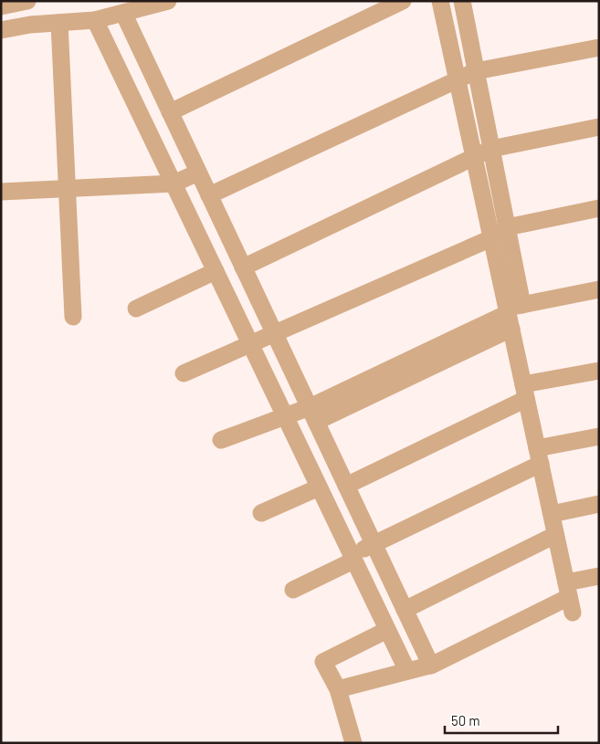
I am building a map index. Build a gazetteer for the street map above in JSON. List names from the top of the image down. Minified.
{"scale_bar":"50 m"}
